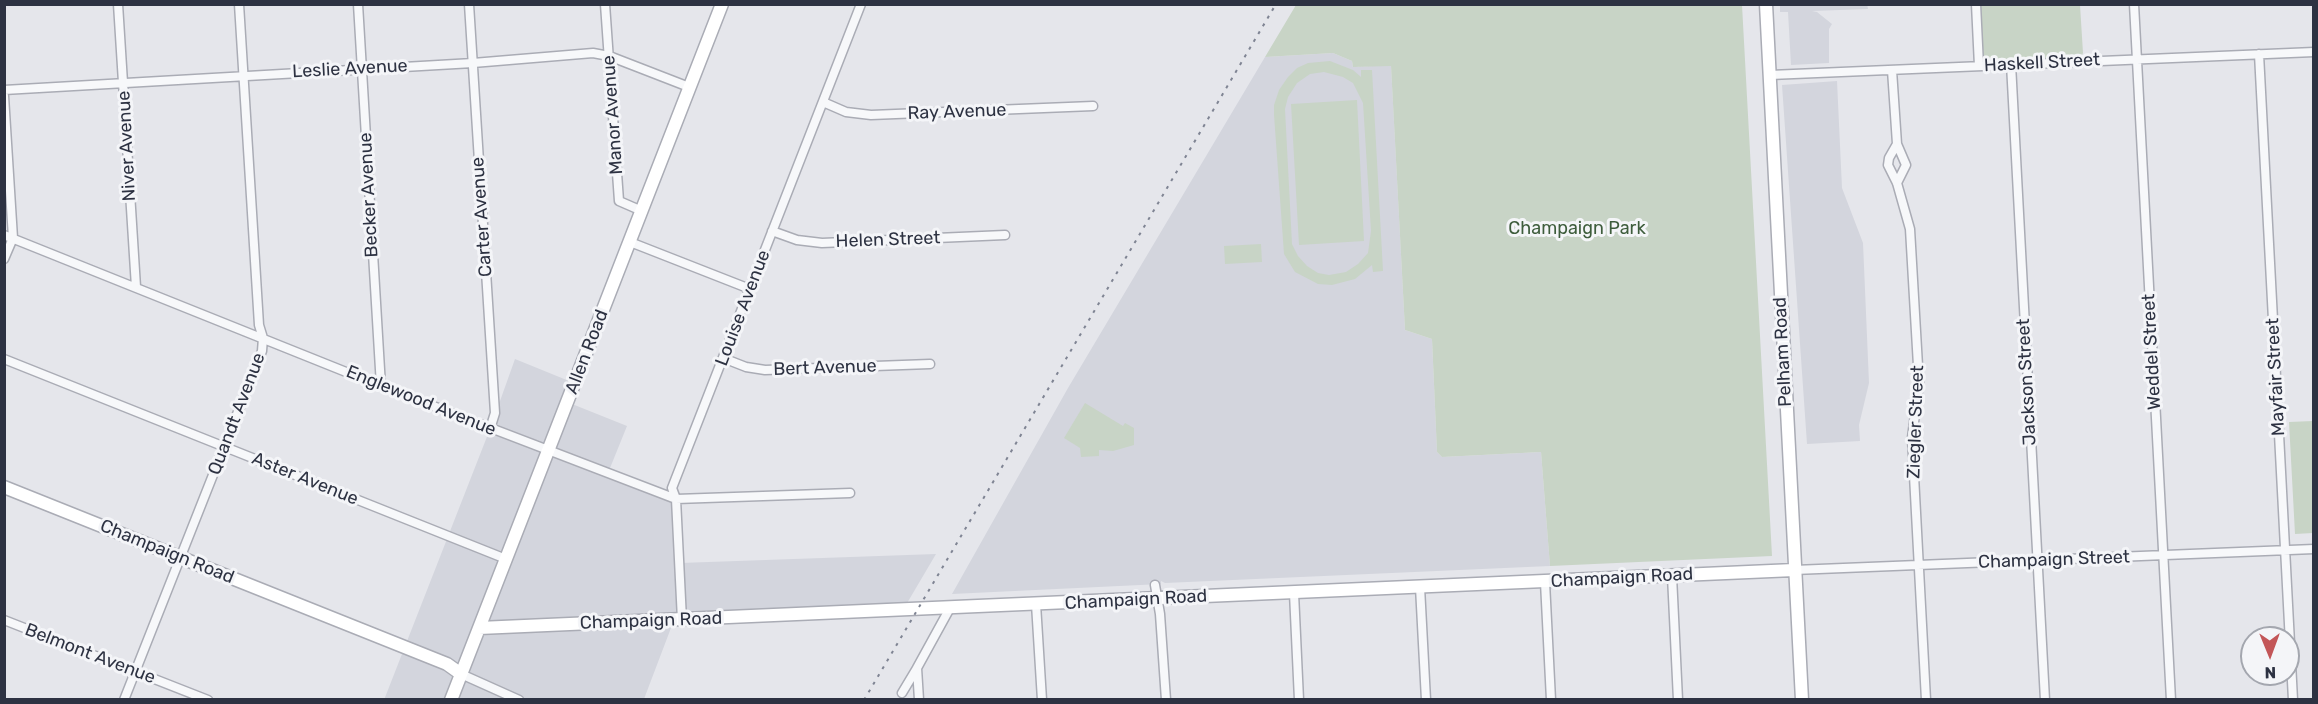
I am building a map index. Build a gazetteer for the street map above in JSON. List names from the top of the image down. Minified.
{"streets":{"street":["Haskell Street","Leslie Avenue","Ray Avenue","Manor Avenue","Niver Avenue","Becker Avenue","Carter Avenue","Helen Street","Louise Avenue","Allen Road","Pelham Road","Weddel Street","Bert Avenue","Mayfair Street","Jackson Street","Englewood Avenue","Quandt Avenue","Ziegler Street","Aster Avenue","Champaign Road","Champaign Street","Belmont Avenue"]},"crossings":[["Haskell Street","Pelham Road"],["Haskell Street","Weddel Street"],["Haskell Street","Mayfair Street"],["Haskell Street","Jackson Street"],["Haskell Street","Ziegler Street"],["Leslie Avenue","Manor Avenue"],["Leslie Avenue","Niver Avenue"],["Leslie Avenue","Becker Avenue"],["Leslie Avenue","Carter Avenue"],["Leslie Avenue","Allen Road"],["Leslie Avenue","Quandt Avenue"],["Ray Avenue","Louise Avenue"],["Manor Avenue","Allen Road"],["Niver Avenue","Englewood Avenue"],["Becker Avenue","Englewood Avenue"],["Carter Avenue","Englewood Avenue"],["Helen Street","Louise Avenue"],["Louise Avenue","Bert Avenue"],["Louise Avenue","Englewood Avenue"],["Louise Avenue","Champaign Road"],["Allen Road","Englewood Avenue"],["Allen Road","Aster Avenue"],["Allen Road","Champaign Road"],["Pelham Road","Champaign Road"],["Pelham Road","Champaign Street"],["Weddel Street","Champaign Street"],["Mayfair Street","Champaign Street"],["Jackson Street","Champaign Street"],["Englewood Avenue","Quandt Avenue"],["Quandt Avenue","Aster Avenue"],["Quandt Avenue","Champaign Road"],["Quandt Avenue","Belmont Avenue"],["Ziegler Street","Champaign Street"],["Champaign Road","Champaign Street"]],"parks":["Champaign Park"],"north":"bottom"}
